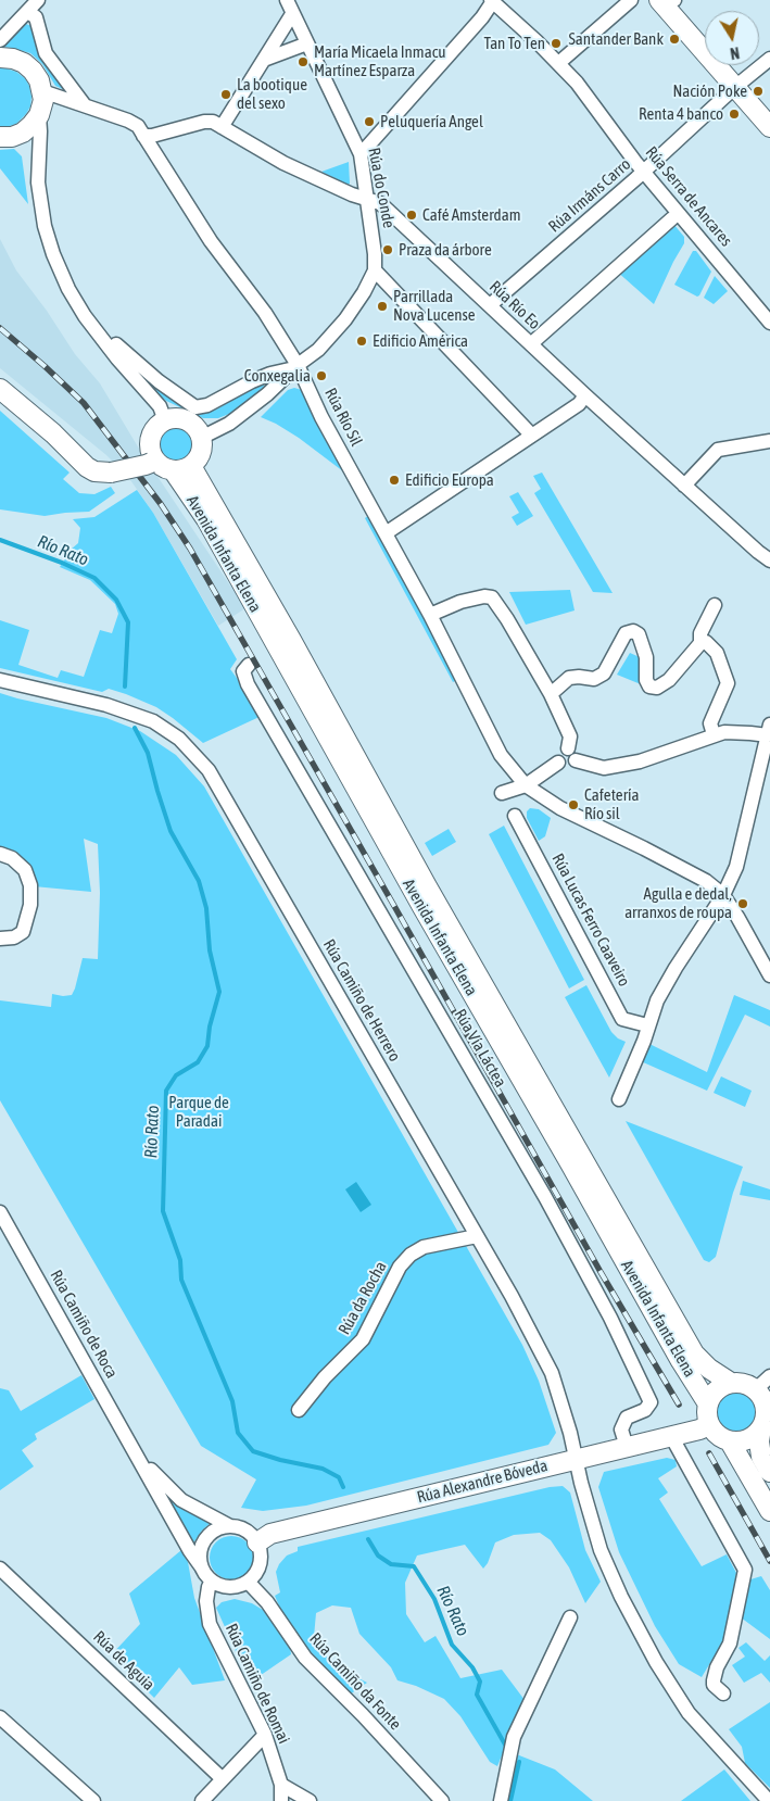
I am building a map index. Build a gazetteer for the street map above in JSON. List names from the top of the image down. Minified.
{"streets":{"street":["Rúa do Conde","Rúa Irmáns Carro","Rúa Serra de Ancares","Rúa Río Eo","Rúa Río Sil","Avenida Infanta Elena","Rúa Lucas Ferro Caaveiro","Rúa Camiño de Herrero","Rúa Vía Láctea","Rúa da Rocha","Rúa Camiño de Roca","Rúa Alexandre Bóveda","Rúa de Aguia","Rúa Camiño da Fonte","Rúa Camiño de Romai"]},"crossings":[["Rúa do Conde","Rúa Río Eo"],["Rúa Irmáns Carro","Rúa Serra de Ancares"],["Rúa Irmáns Carro","Rúa Río Eo"],["Rúa Río Eo","Rúa Río Sil"],["Avenida Infanta Elena","Rúa Alexandre Bóveda"],["Rúa Camiño de Herrero","Rúa da Rocha"],["Rúa Camiño de Herrero","Rúa Alexandre Bóveda"],["Rúa Vía Láctea","Rúa Alexandre Bóveda"],["Rúa Camiño de Roca","Rúa Alexandre Bóveda"],["Rúa Camiño de Roca","Rúa Camiño da Fonte"],["Rúa Camiño de Roca","Rúa Camiño de Romai"],["Rúa Alexandre Bóveda","Rúa Camiño da Fonte"],["Rúa Alexandre Bóveda","Rúa Camiño de Romai"],["Rúa Camiño da Fonte","Rúa Camiño de Romai"]],"water":["Río Rato"],"parks":["Parque de Paradai"],"places":["Santander Bank","Tan To Ten","María Micaela Inmacu Martínez Esparza","Nación Poke","La bootique del sexo","Renta 4 banco","Peluquería Angel","Café Amsterdam","Praza da árbore","Parrillada Nova Lucense","Edificio América","Conxegalia","Edificio Europa","Cafetería Río sil","Agulla e dedal, arranxos de roupa"],"north":"bottom"}
